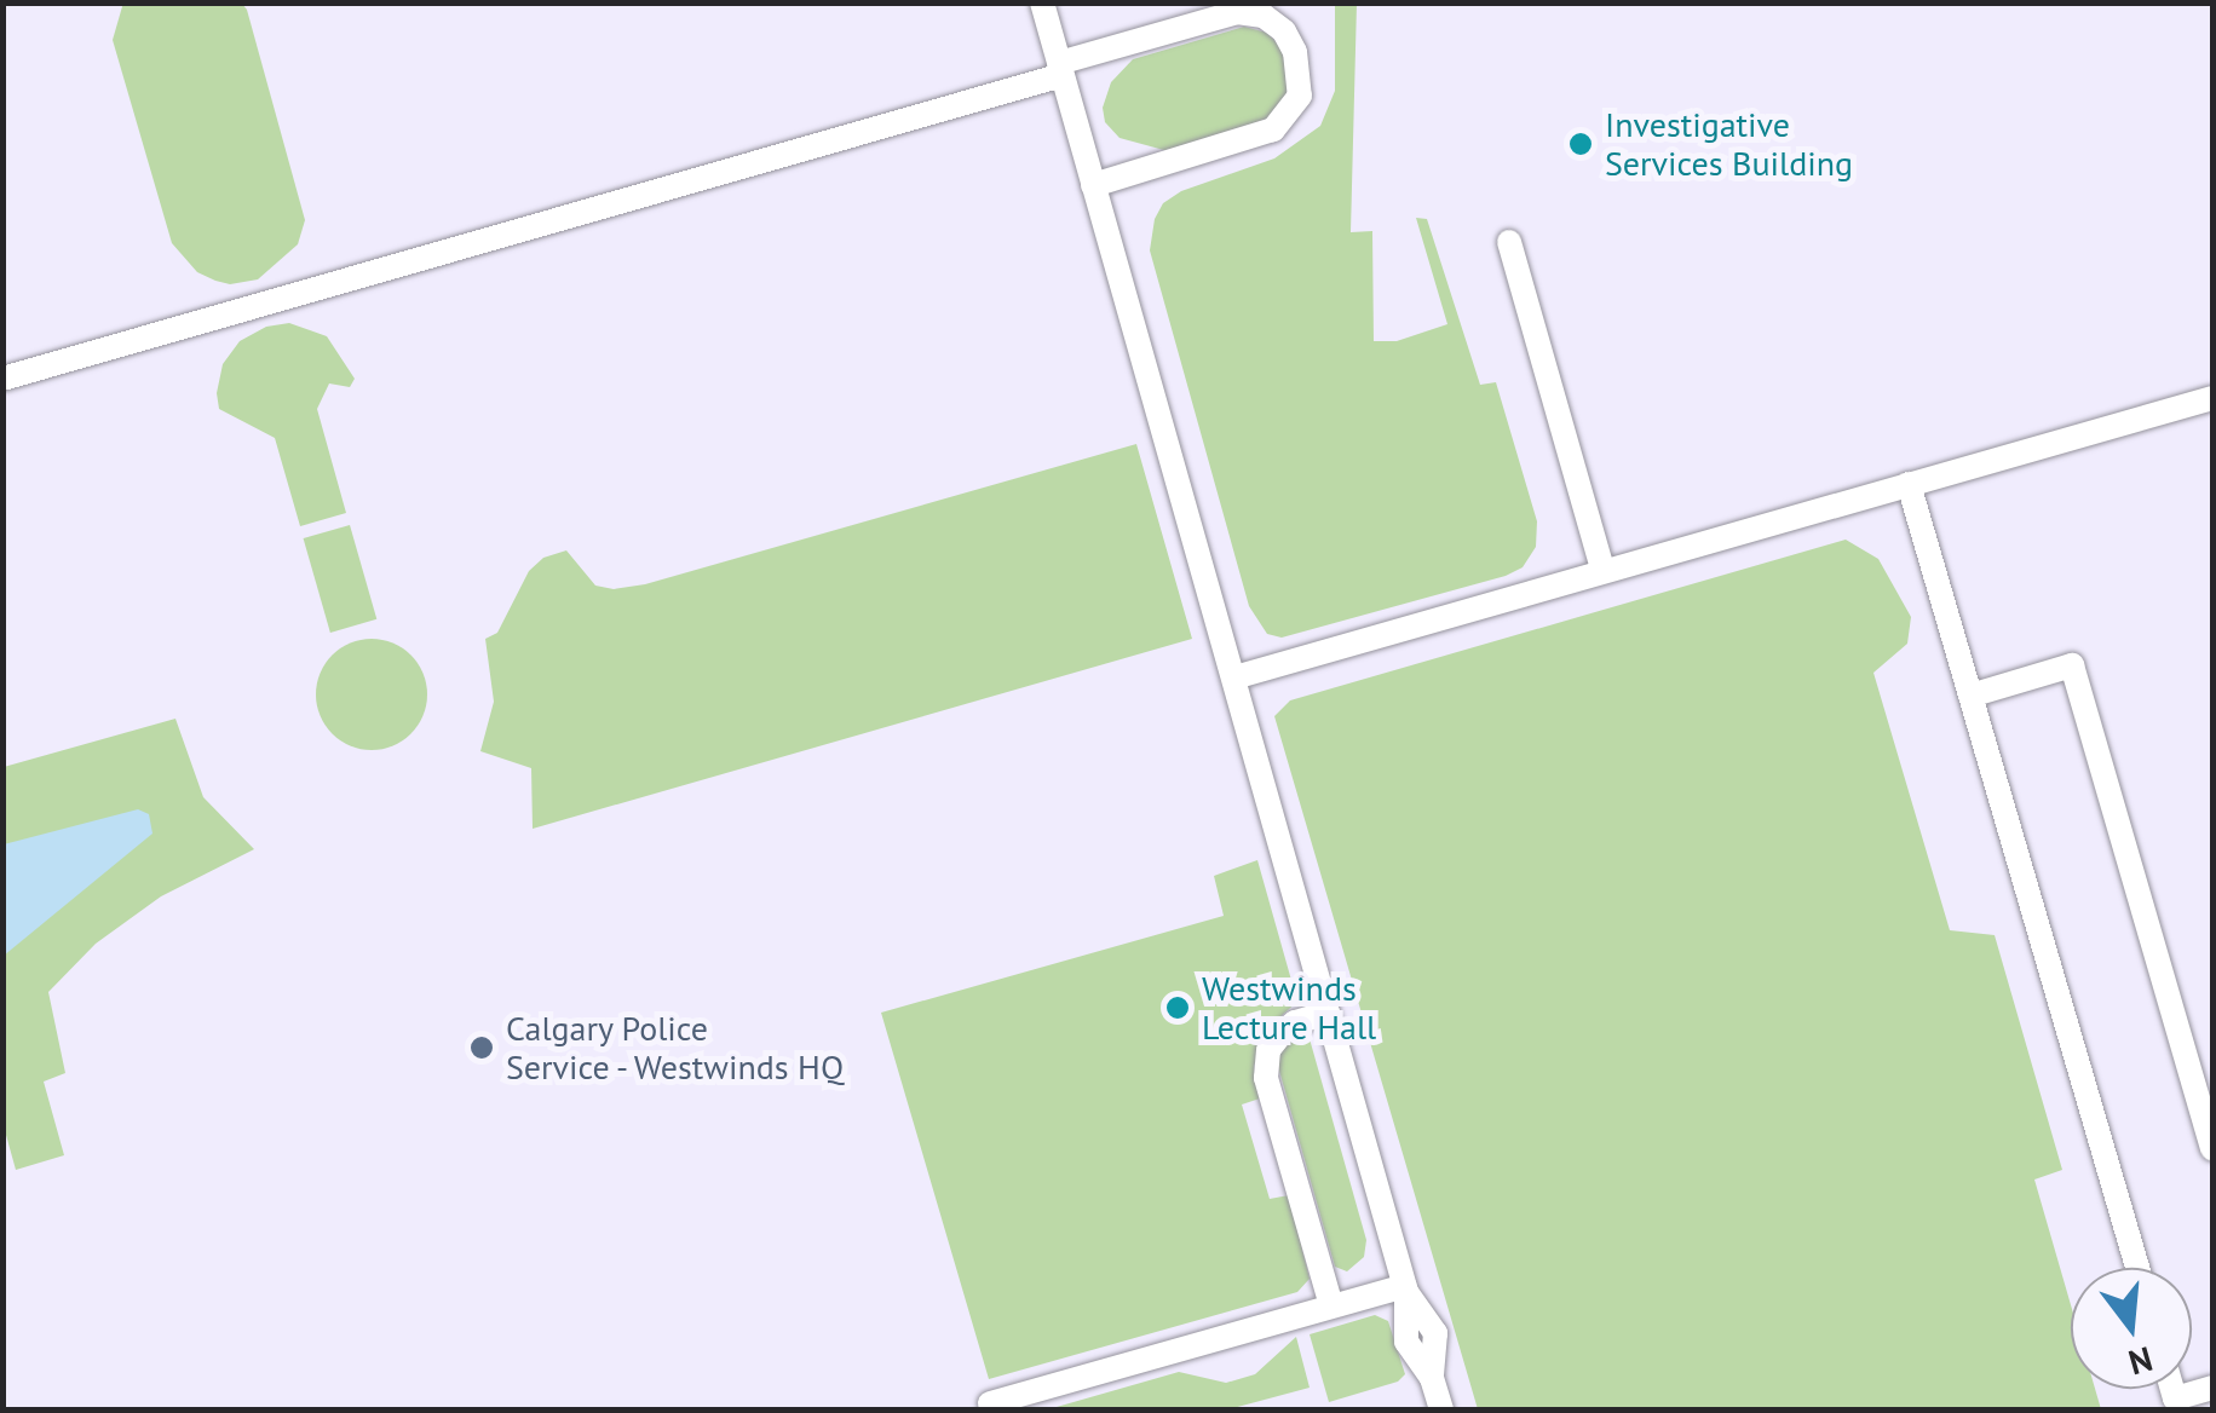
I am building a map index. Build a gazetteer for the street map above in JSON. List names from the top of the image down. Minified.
{"places":["Investigative Services Building","Westwinds Lecture Hall","Calgary Police Service - Westwinds HQ"],"north":"bottom"}
